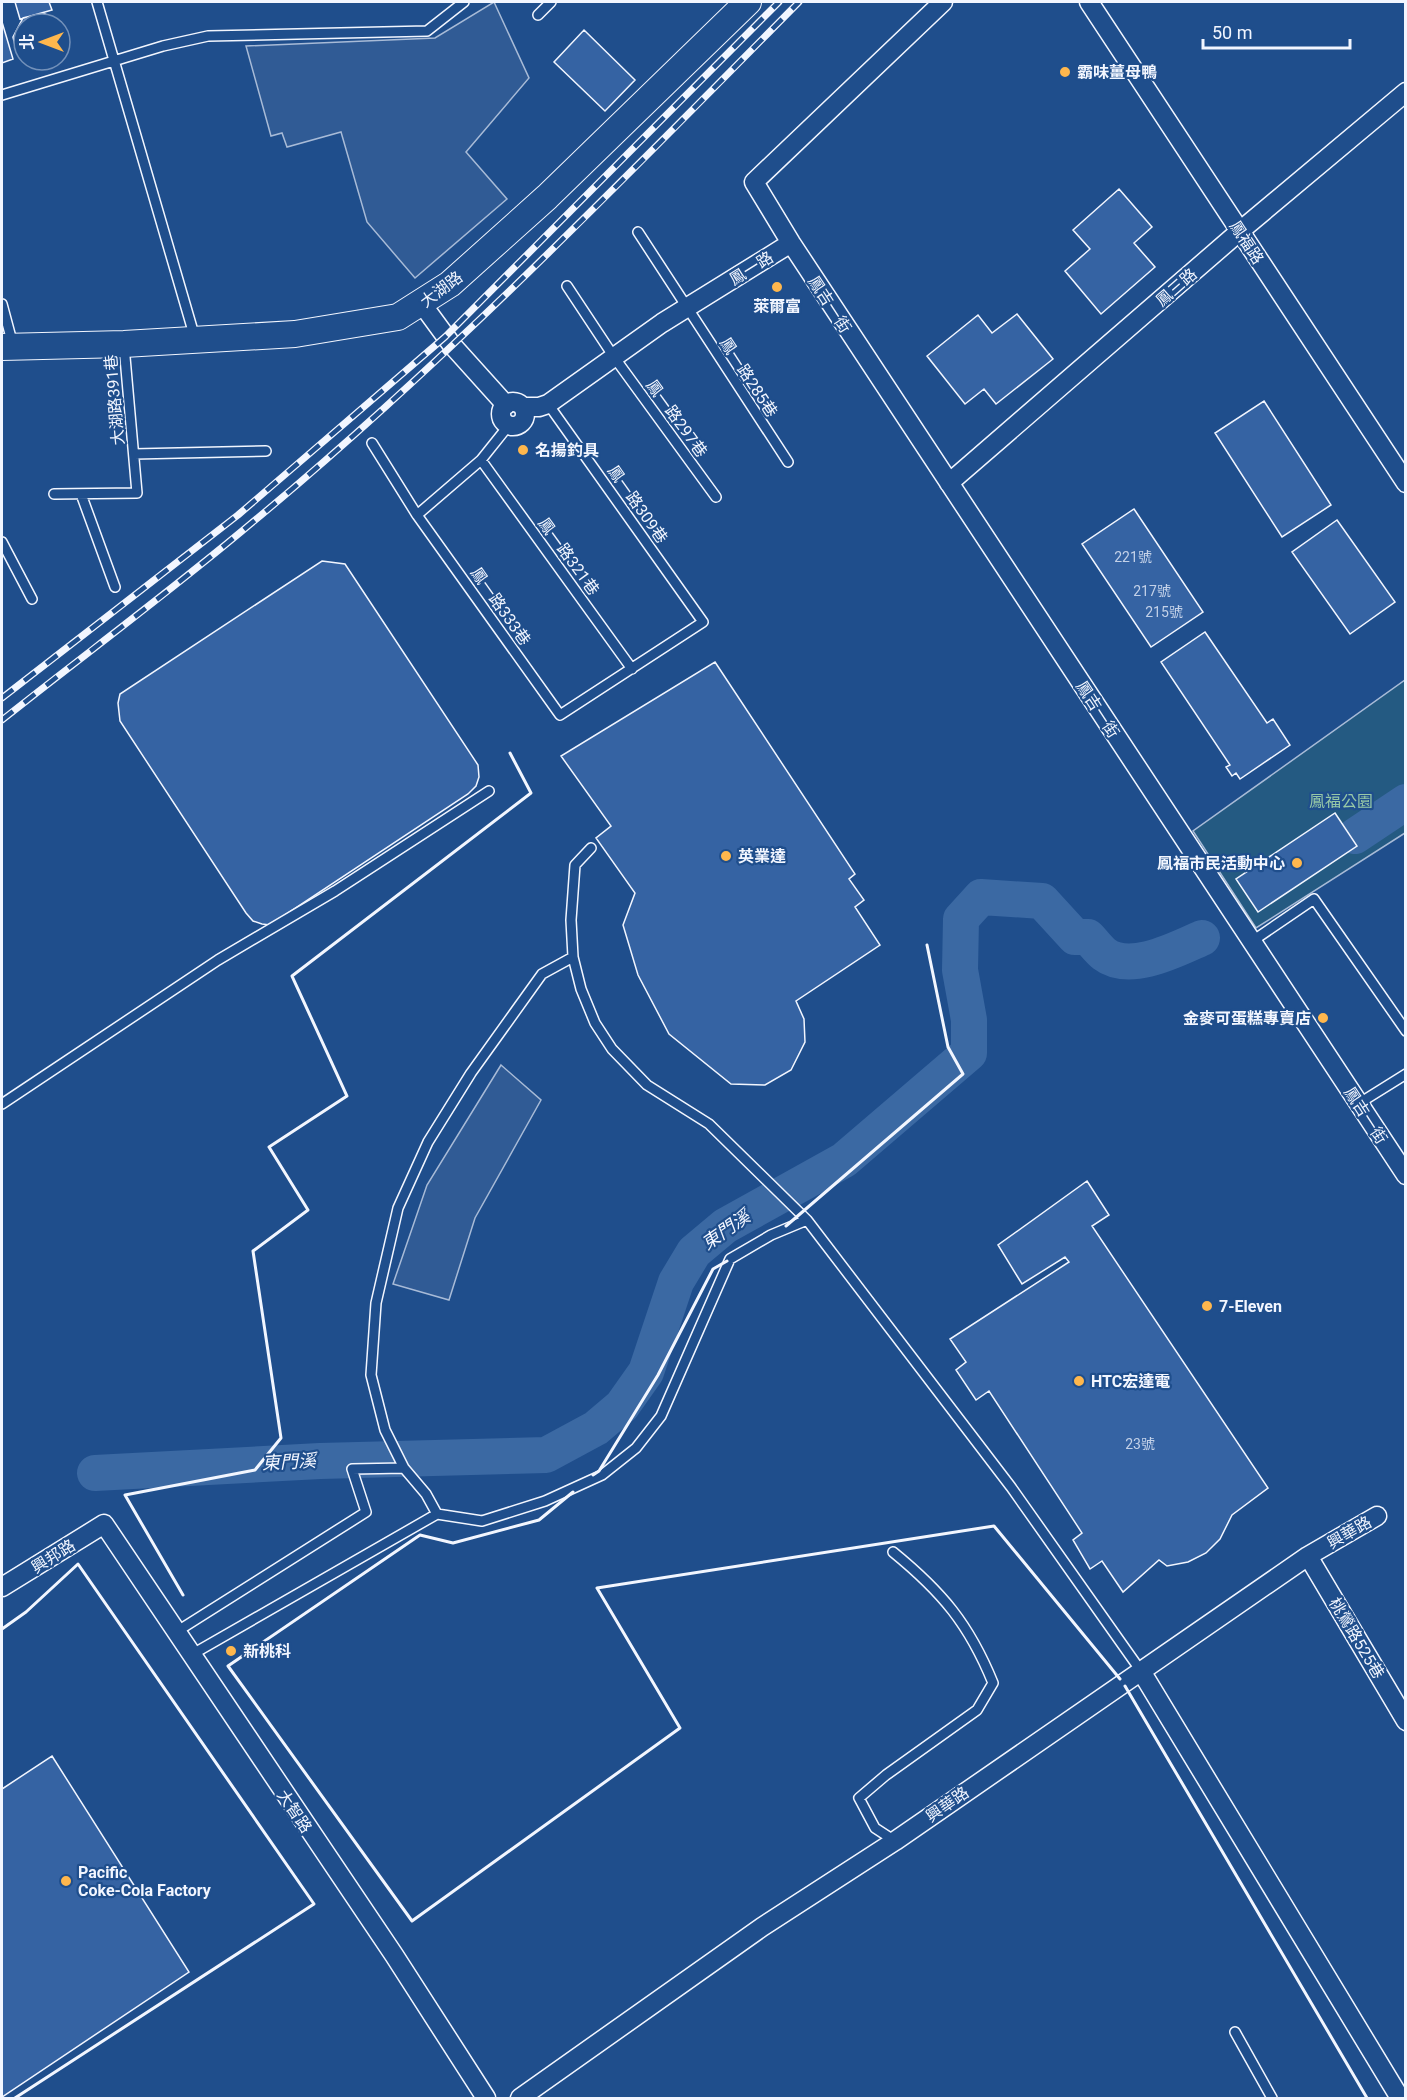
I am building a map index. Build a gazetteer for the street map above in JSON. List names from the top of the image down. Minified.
{"streets":{"street":["鳳福路","鳳一路","鳳三路","大湖路","鳳吉一街","興華路","興邦路","桃鶯路525巷","大智路"],"lane":["鳳一路285巷","大湖路391巷","鳳一路297巷","鳳一路309巷","鳳一路321巷","鳳一路333巷"]},"crossings":[["鳳福路","鳳三路"],["鳳一路","鳳吉一街"],["鳳一路","鳳一路285巷"],["鳳一路","鳳一路297巷"],["鳳一路","鳳一路309巷"],["鳳三路","鳳吉一街"],["大湖路","大湖路391巷"],["鳳一路309巷","鳳一路321巷"],["鳳一路309巷","鳳一路333巷"],["鳳一路321巷","鳳一路333巷"],["興華路","桃鶯路525巷"],["興邦路","大智路"]],"water":["東門溪"],"parks":["鳳福公園"],"places":["霸味薑母鴨","萊爾富","名揚釣具","英業達","鳳福市民活動中心","金麥可蛋糕專賣店","7-Eleven","HTC宏達電","新桃科","Pacific Coke-Cola Factory"],"house_numbers":["221號","217號","215號","23號"],"scale_bar":"50 m","north":"left"}
